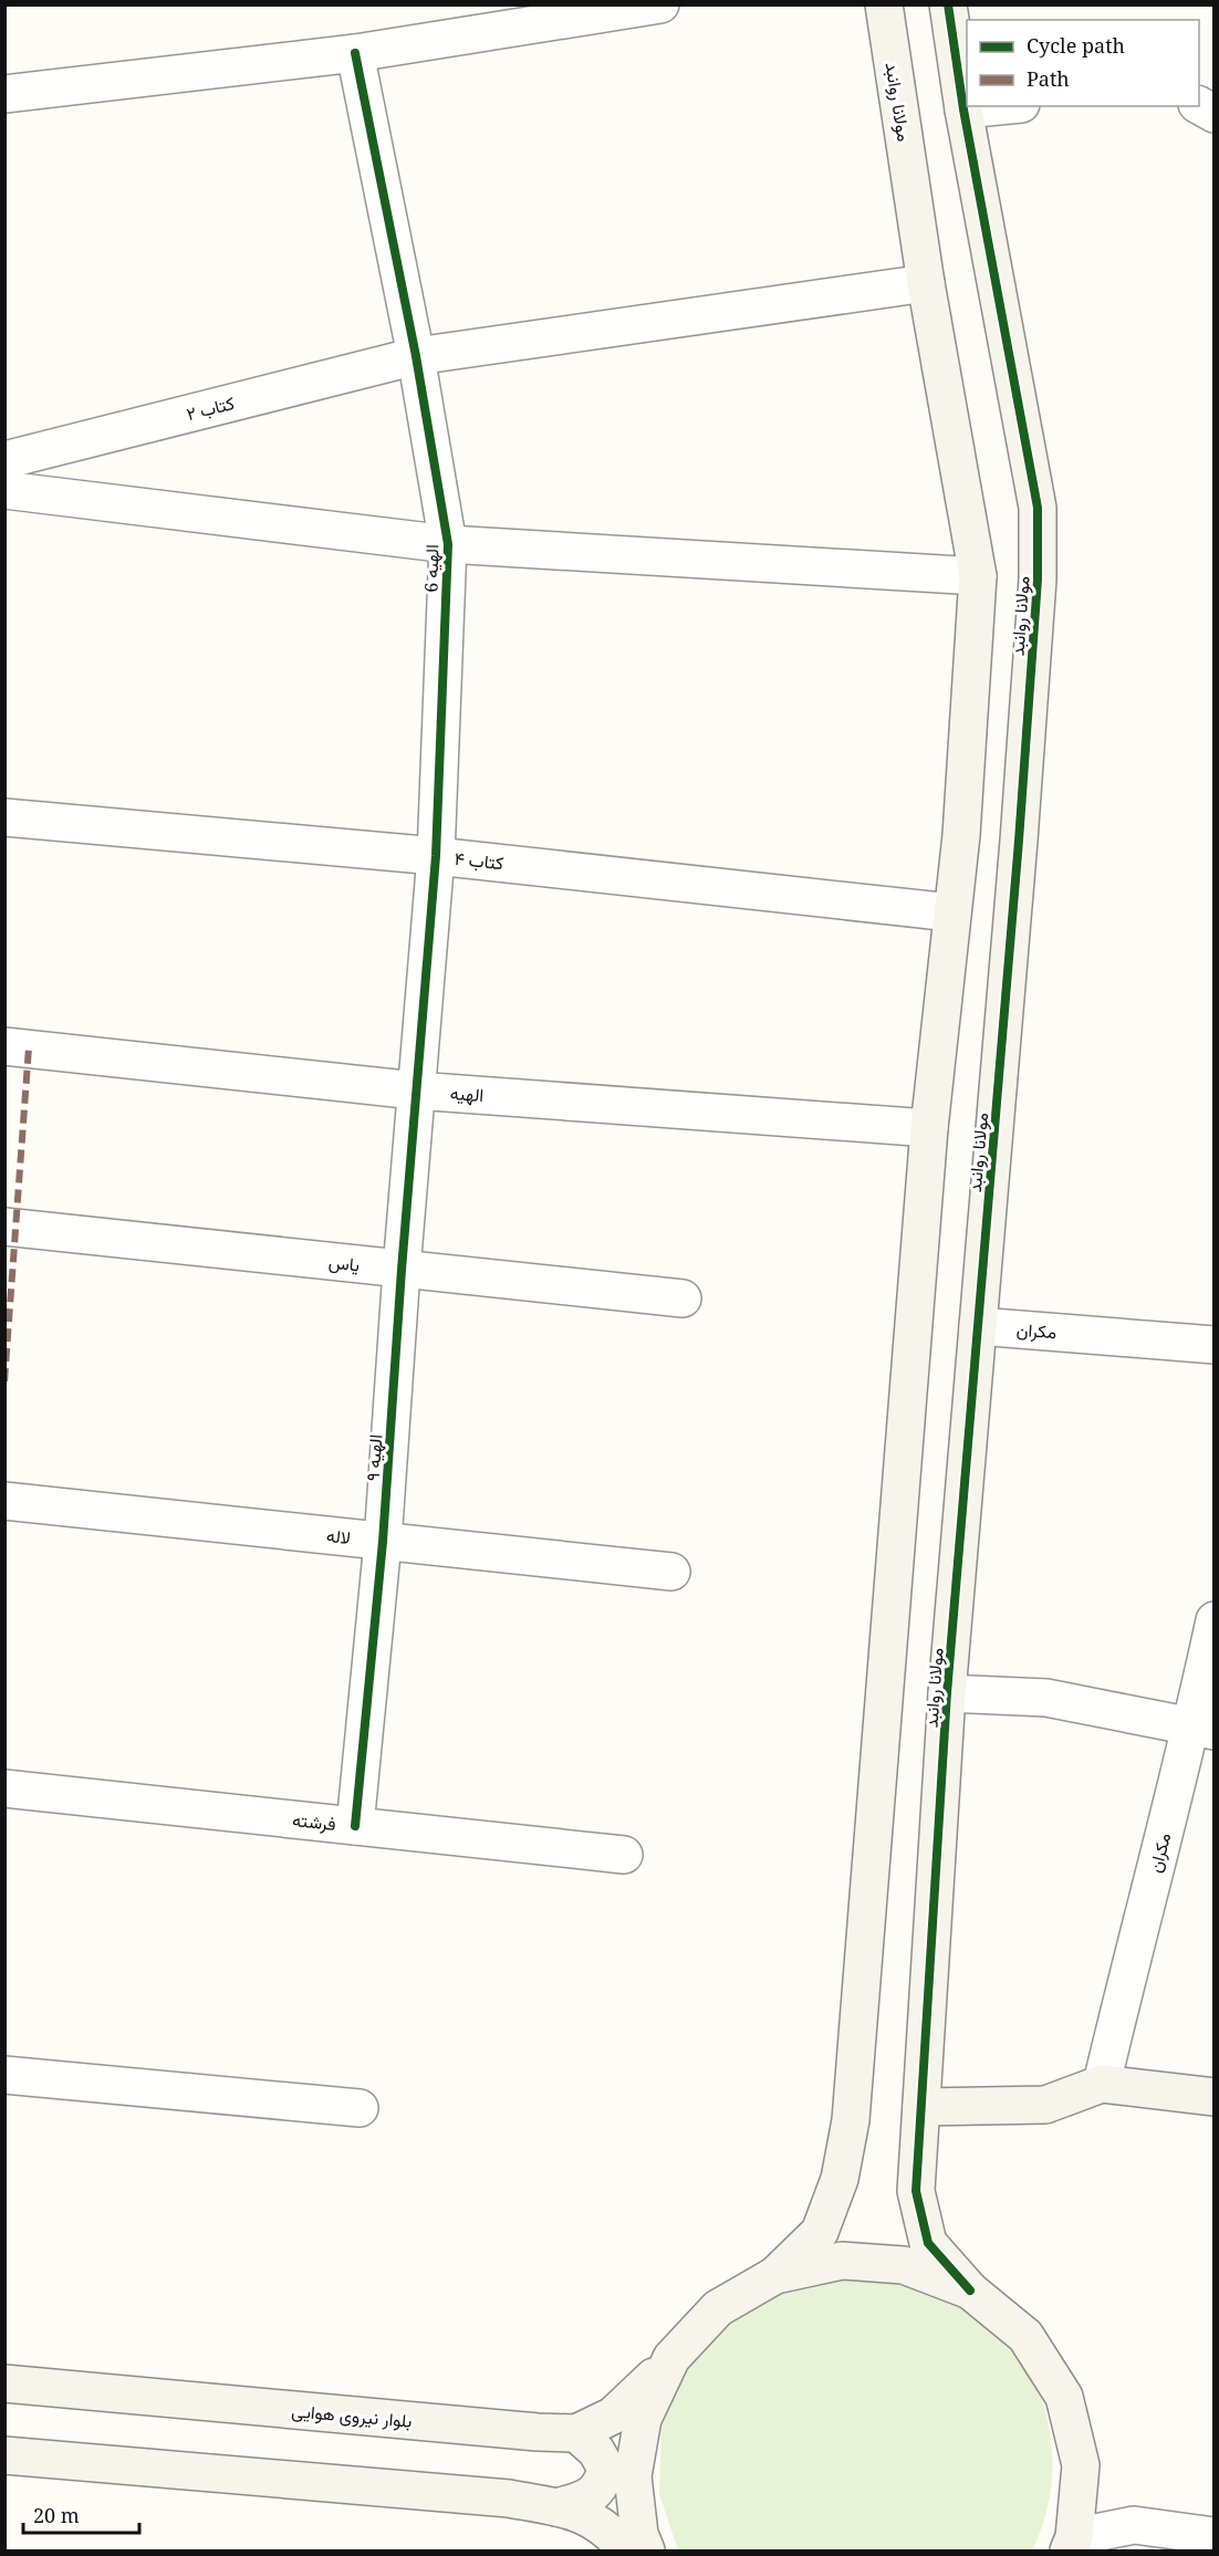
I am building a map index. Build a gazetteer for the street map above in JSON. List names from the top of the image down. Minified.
{"streets":{"street":["مولانا روانبد","کتاب ۲","الهیه 6","کتاب ۴","الهیه","یاس","مکران","الهیه ۹","لاله","فرشته","بلوار نیروی هوایی"]},"crossings":[["مولانا روانبد","کتاب ۲"],["مولانا روانبد","کتاب ۴"],["مولانا روانبد","الهیه"],["مولانا روانبد","مکران"],["مولانا روانبد","بلوار نیروی هوایی"],["کتاب ۲","الهیه 6"],["الهیه 6","کتاب ۴"],["الهیه 6","الهیه"],["الهیه 6","الهیه ۹"],["الهیه","الهیه ۹"],["یاس","الهیه ۹"],["الهیه ۹","لاله"],["الهیه ۹","فرشته"]],"legend":["Cycle path","Path"],"scale_bar":"20 m"}
